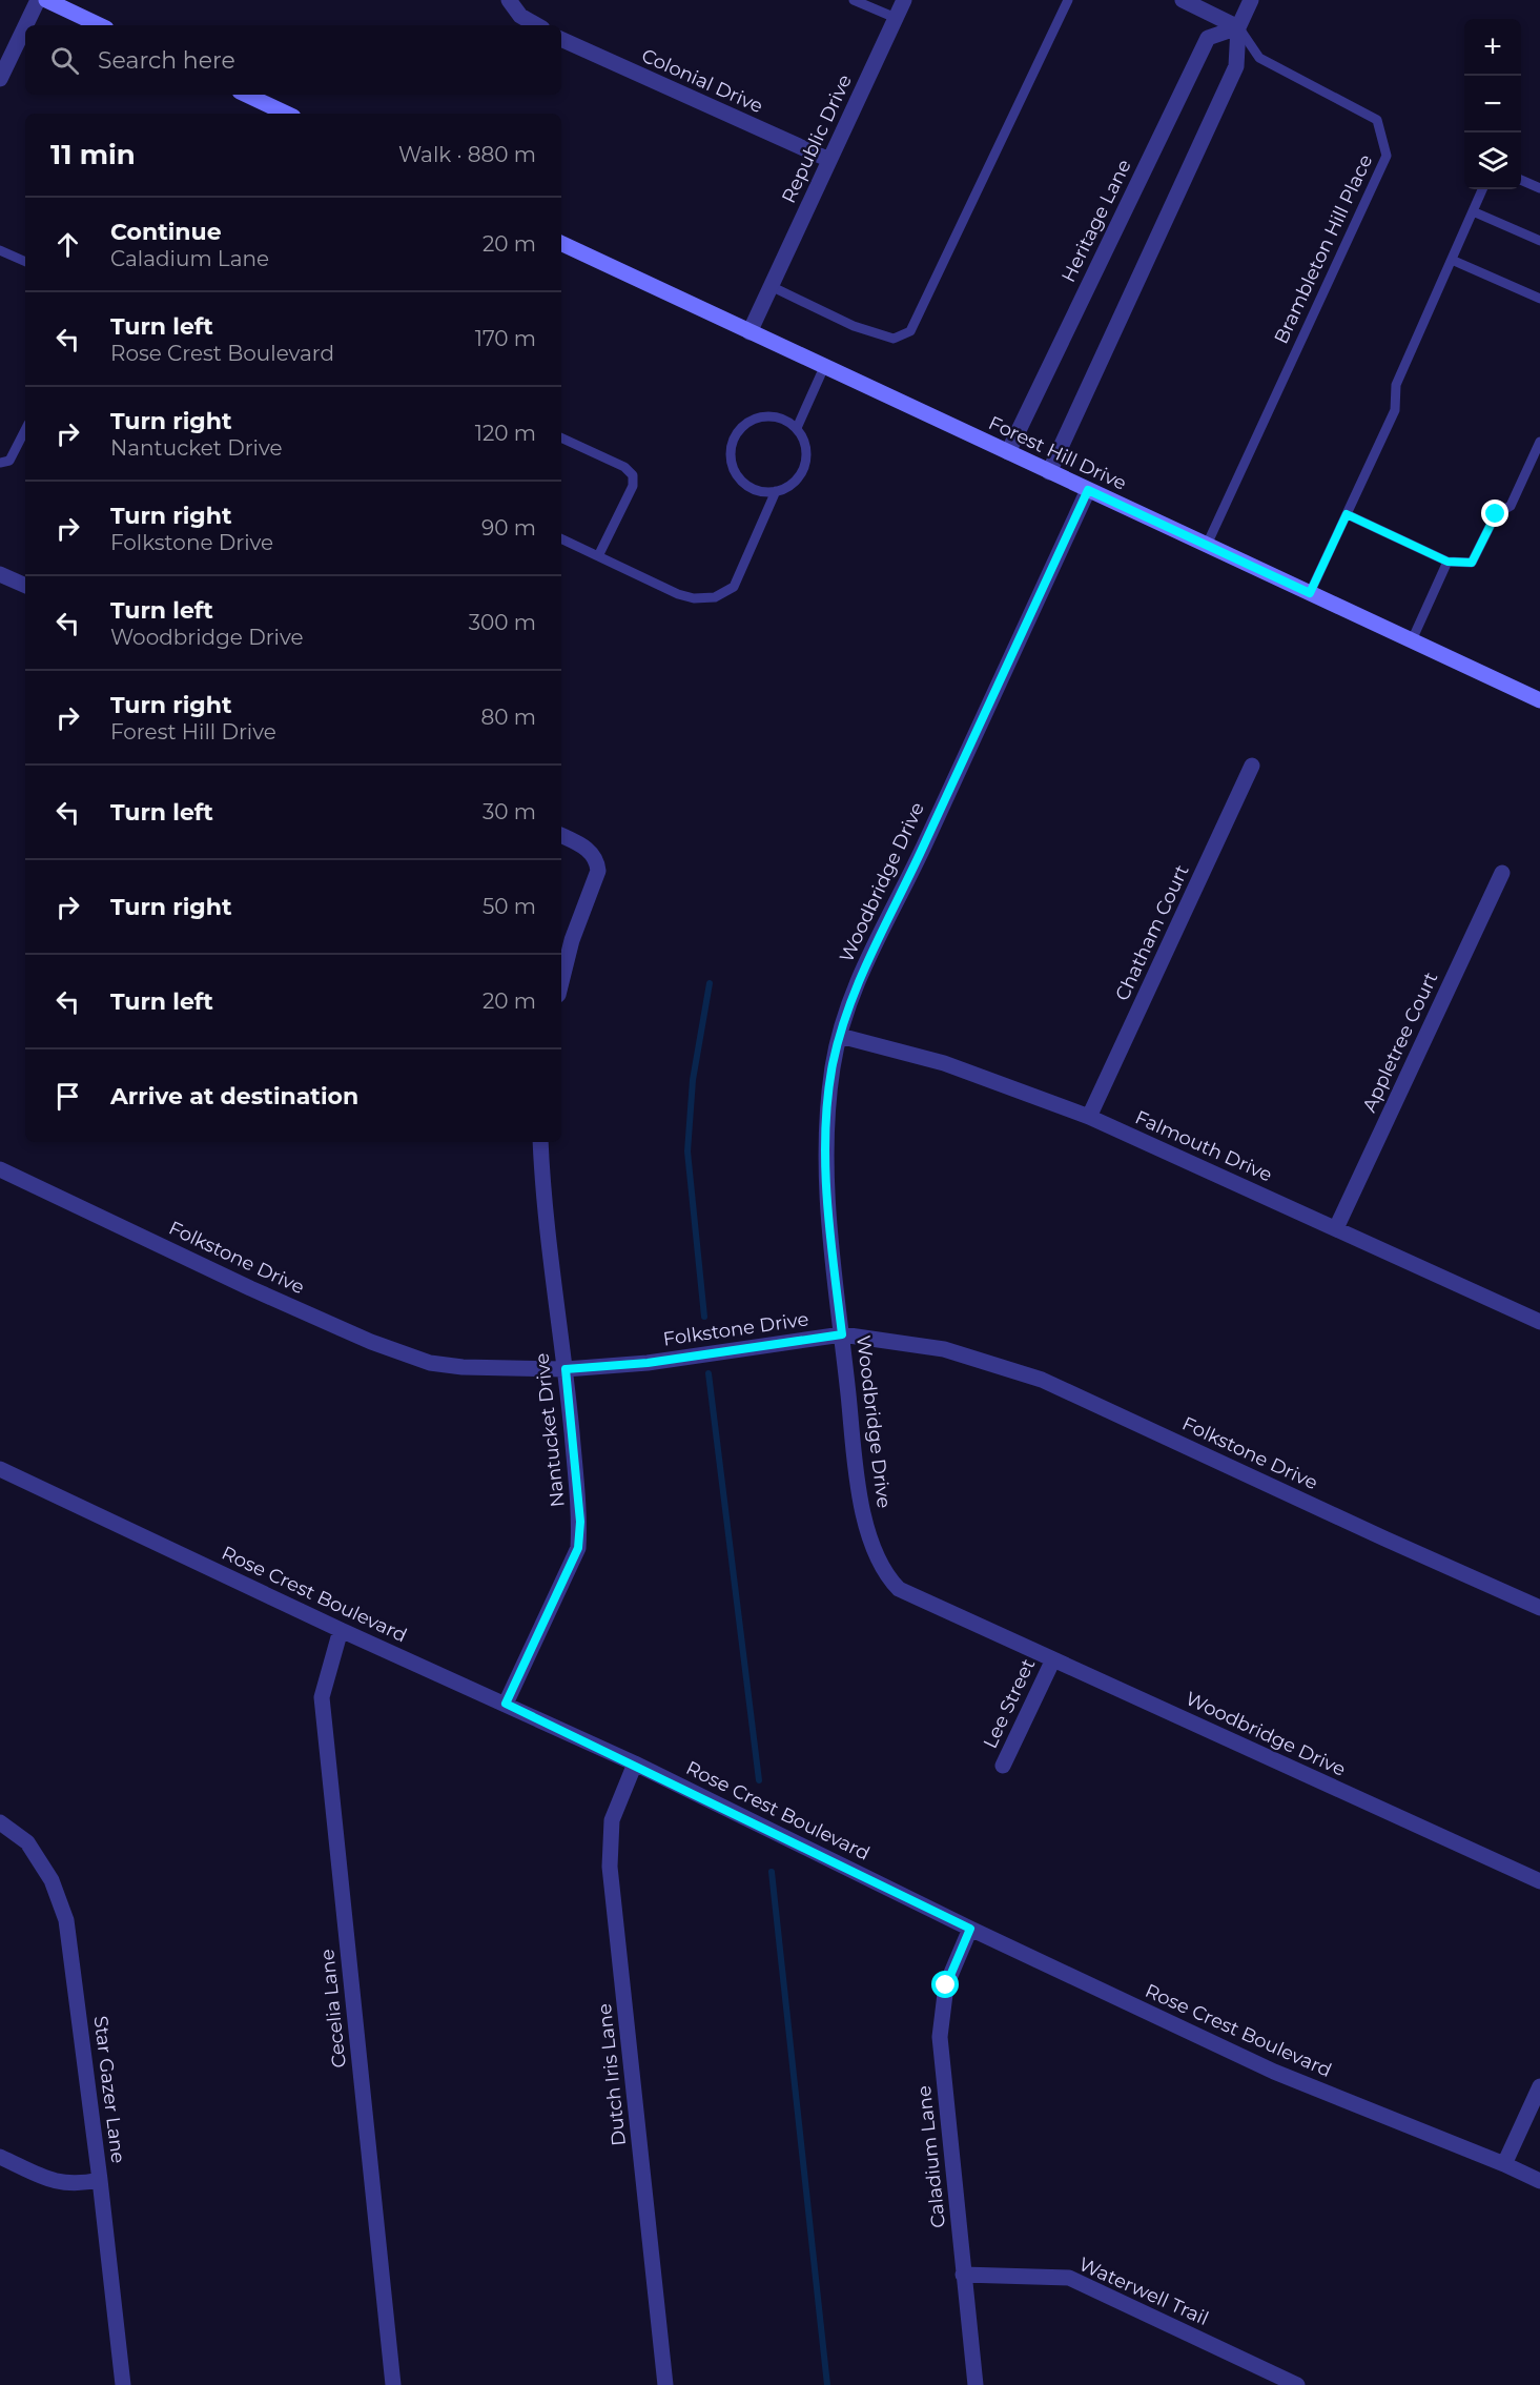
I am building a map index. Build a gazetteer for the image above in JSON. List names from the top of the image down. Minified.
{"streets":{"main road":["Forest Hill Drive"],"street":["Colonial Drive","Republic Drive","Heritage Lane","Woodbridge Drive","Chatham Court","Appletree Court","Falmouth Drive","Folkstone Drive","Nantucket Drive","Rose Crest Boulevard","Lee Street","Cecelia Lane","Dutch Iris Lane","Star Gazer Lane","Caladium Lane","Waterwell Trail"],"lane":["Brambleton Hill Place"]},"crossings":[["Colonial Drive","Republic Drive"],["Heritage Lane","Brambleton Hill Place"],["Heritage Lane","Forest Hill Drive"],["Brambleton Hill Place","Forest Hill Drive"],["Forest Hill Drive","Woodbridge Drive"],["Woodbridge Drive","Falmouth Drive"],["Woodbridge Drive","Folkstone Drive"],["Woodbridge Drive","Lee Street"],["Chatham Court","Falmouth Drive"],["Appletree Court","Falmouth Drive"],["Folkstone Drive","Nantucket Drive"],["Nantucket Drive","Rose Crest Boulevard"],["Rose Crest Boulevard","Cecelia Lane"],["Rose Crest Boulevard","Dutch Iris Lane"],["Rose Crest Boulevard","Caladium Lane"],["Caladium Lane","Waterwell Trail"]],"page":{"map_buttons":["+","−"],"search":"Search here","heading":["11 min","Walk · 880 m"],"list":[["Continue","Caladium Lane","20 m"],["Turn left","Rose Crest Boulevard","170 m"],["Turn right","Nantucket Drive","120 m"],["Turn right","Folkstone Drive","90 m"],["Turn left","Woodbridge Drive","300 m"],["Turn right","Forest Hill Drive","80 m"],["Turn left","30 m"],["Turn right","50 m"],["Turn left","20 m"],"Arrive at destination"]}}
